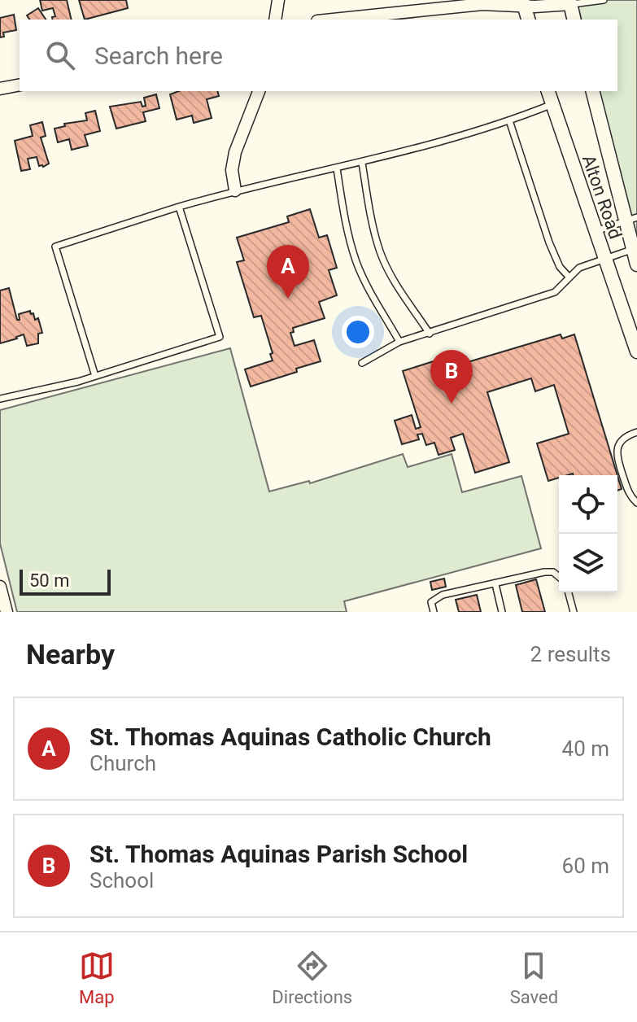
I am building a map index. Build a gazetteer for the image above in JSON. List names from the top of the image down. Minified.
{"streets":{"street":["Alton Road"]},"scale_bar":"50 m","page":{"search":"Search here","pins":["A","B"],"scale":"50 m","heading":["Nearby","2 results"],"list":[{"mark":"A","name":"St. Thomas Aquinas Catholic Church","note":"Church","value":"40 m"},{"mark":"B","name":"St. Thomas Aquinas Parish School","note":"School","value":"60 m"}],"nav":["Map","Directions","Saved"]}}
